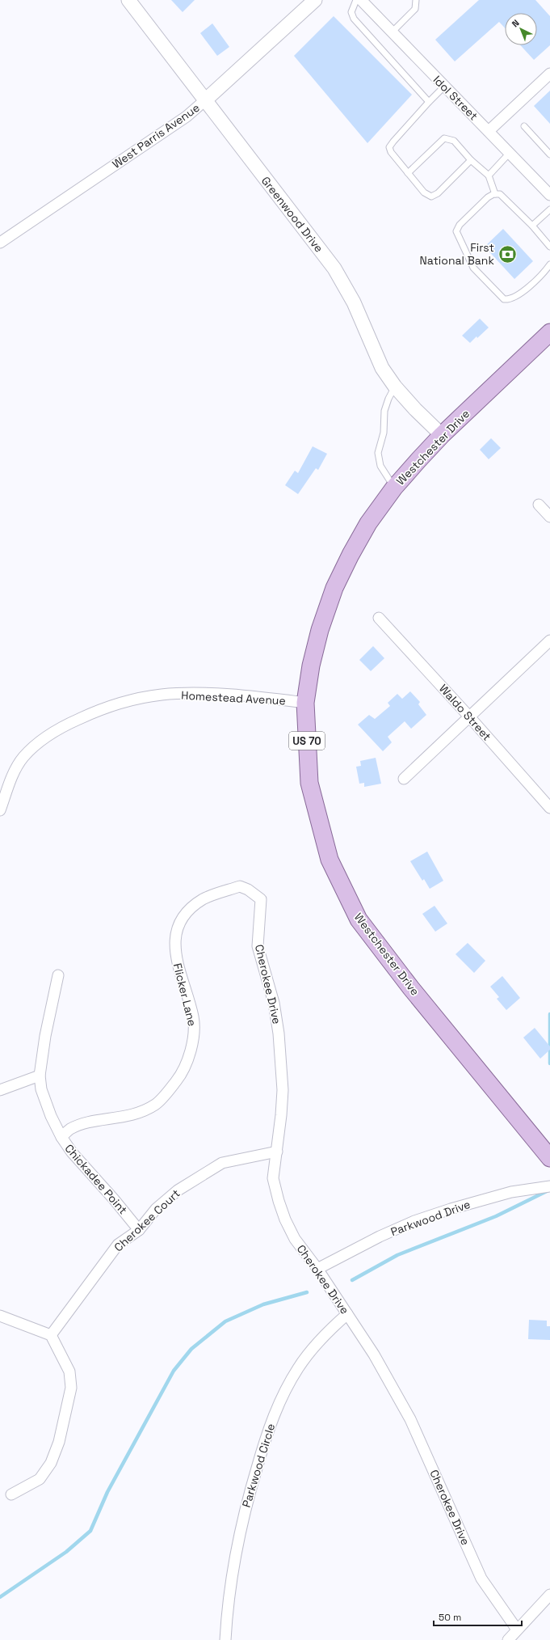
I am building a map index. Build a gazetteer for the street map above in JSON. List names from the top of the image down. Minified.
{"streets":{"main road":["Westchester Drive","US 70"],"street":["Idol Street","West Parris Avenue","Greenwood Drive","Homestead Avenue","Waldo Street","Cherokee Drive","Flicker Lane","Chickadee Point","Parkwood Drive","Cherokee Court","Parkwood Circle"]},"crossings":[["West Parris Avenue","Greenwood Drive"],["Greenwood Drive","Westchester Drive"],["Westchester Drive","Homestead Avenue"],["Cherokee Drive","Flicker Lane"],["Cherokee Drive","Parkwood Drive"],["Cherokee Drive","Cherokee Court"],["Cherokee Drive","Parkwood Circle"],["Flicker Lane","Chickadee Point"],["Chickadee Point","Cherokee Court"]],"places":{"bank":["First National Bank"]},"scale_bar":"50 m","north":"top left"}
